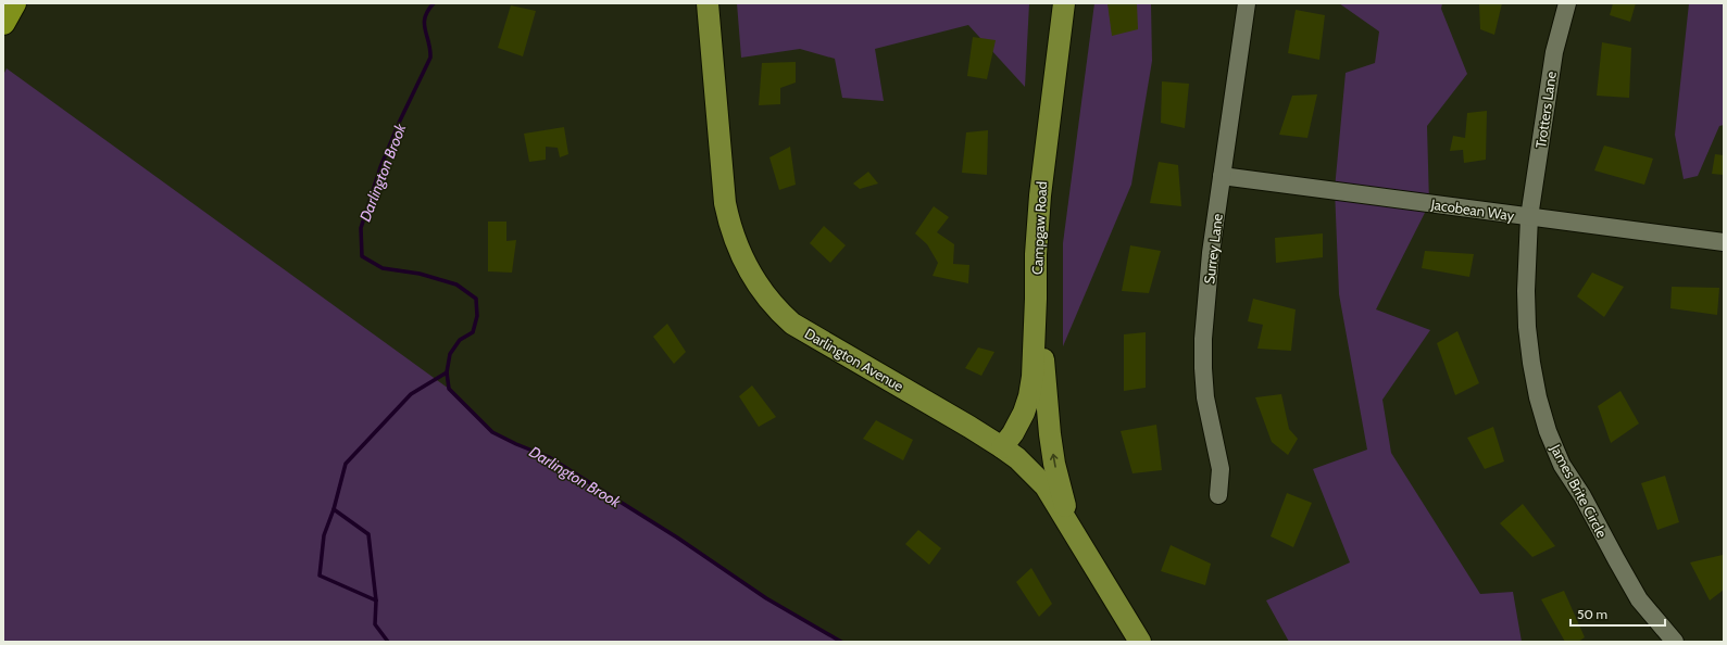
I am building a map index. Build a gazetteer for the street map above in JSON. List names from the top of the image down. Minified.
{"streets":{"main road":["Campgaw Road","Darlington Avenue"],"street":["Trotters Lane","Jacobean Way","Surrey Lane","James Brite Circle"]},"crossings":[["Trotters Lane","Jacobean Way"],["Trotters Lane","James Brite Circle"],["Jacobean Way","Surrey Lane"],["Jacobean Way","James Brite Circle"],["Campgaw Road","Darlington Avenue"]],"water":["Darlington Brook"],"scale_bar":"50 m"}
